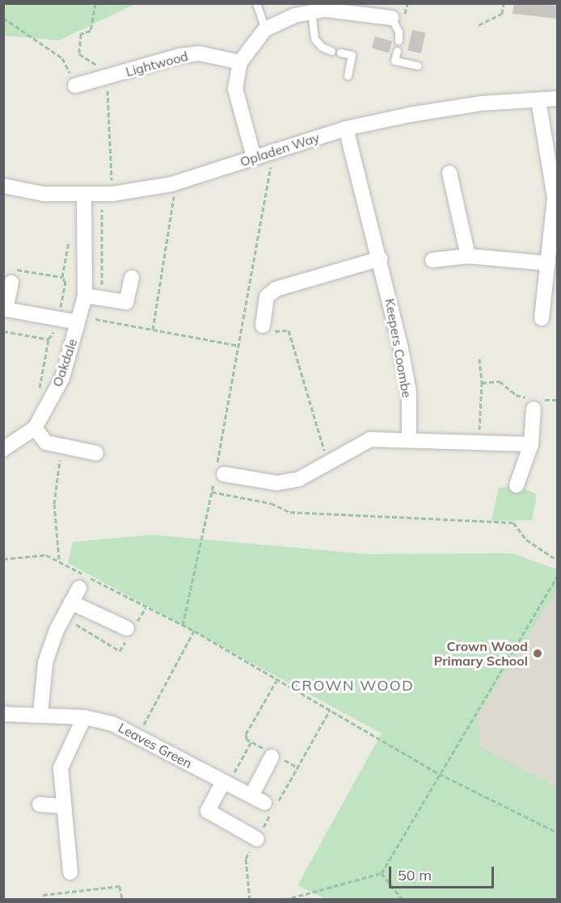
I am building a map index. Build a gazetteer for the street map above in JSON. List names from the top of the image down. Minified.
{"streets":{"street":["Lightwood","Opladen Way","Keepers Coombe","Oakdale","Leaves Green"]},"crossings":[["Opladen Way","Keepers Coombe"],["Opladen Way","Oakdale"]],"districts":["CROWN WOOD"],"places":["Crown Wood Primary School"],"scale_bar":"50 m"}
